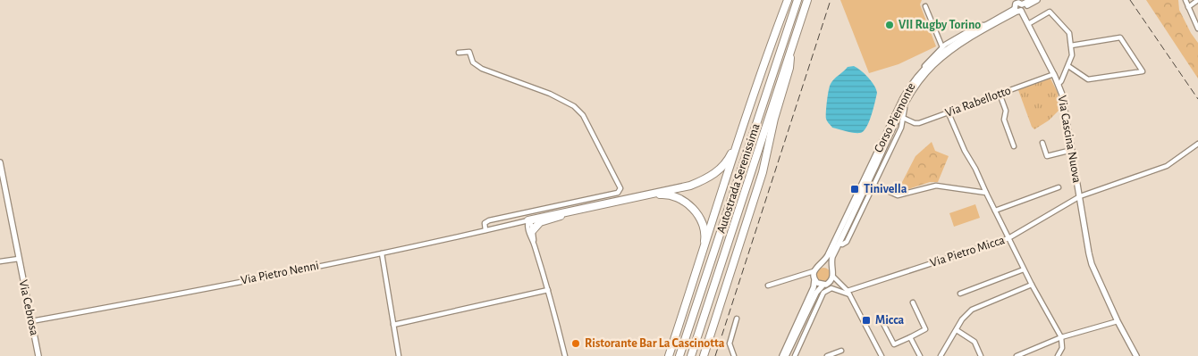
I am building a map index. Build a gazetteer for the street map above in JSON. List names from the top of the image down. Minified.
{"streets":{"highway":["Autostrada Serenissima"],"main road":["Corso Piemonte","Via Cascina Nuova","Via Cebrosa"],"street":["Via Rabellotto","Via Pietro Micca","Via Pietro Nenni"]},"crossings":[["Via Rabellotto","Corso Piemonte"],["Via Rabellotto","Via Cascina Nuova"],["Corso Piemonte","Via Cascina Nuova"],["Via Cascina Nuova","Via Pietro Micca"],["Via Pietro Nenni","Via Cebrosa"]],"places":{"other":["VII Rugby Torino","Ristorante Bar La Cascinotta"],"transit":["Tinivella","Micca"]}}
